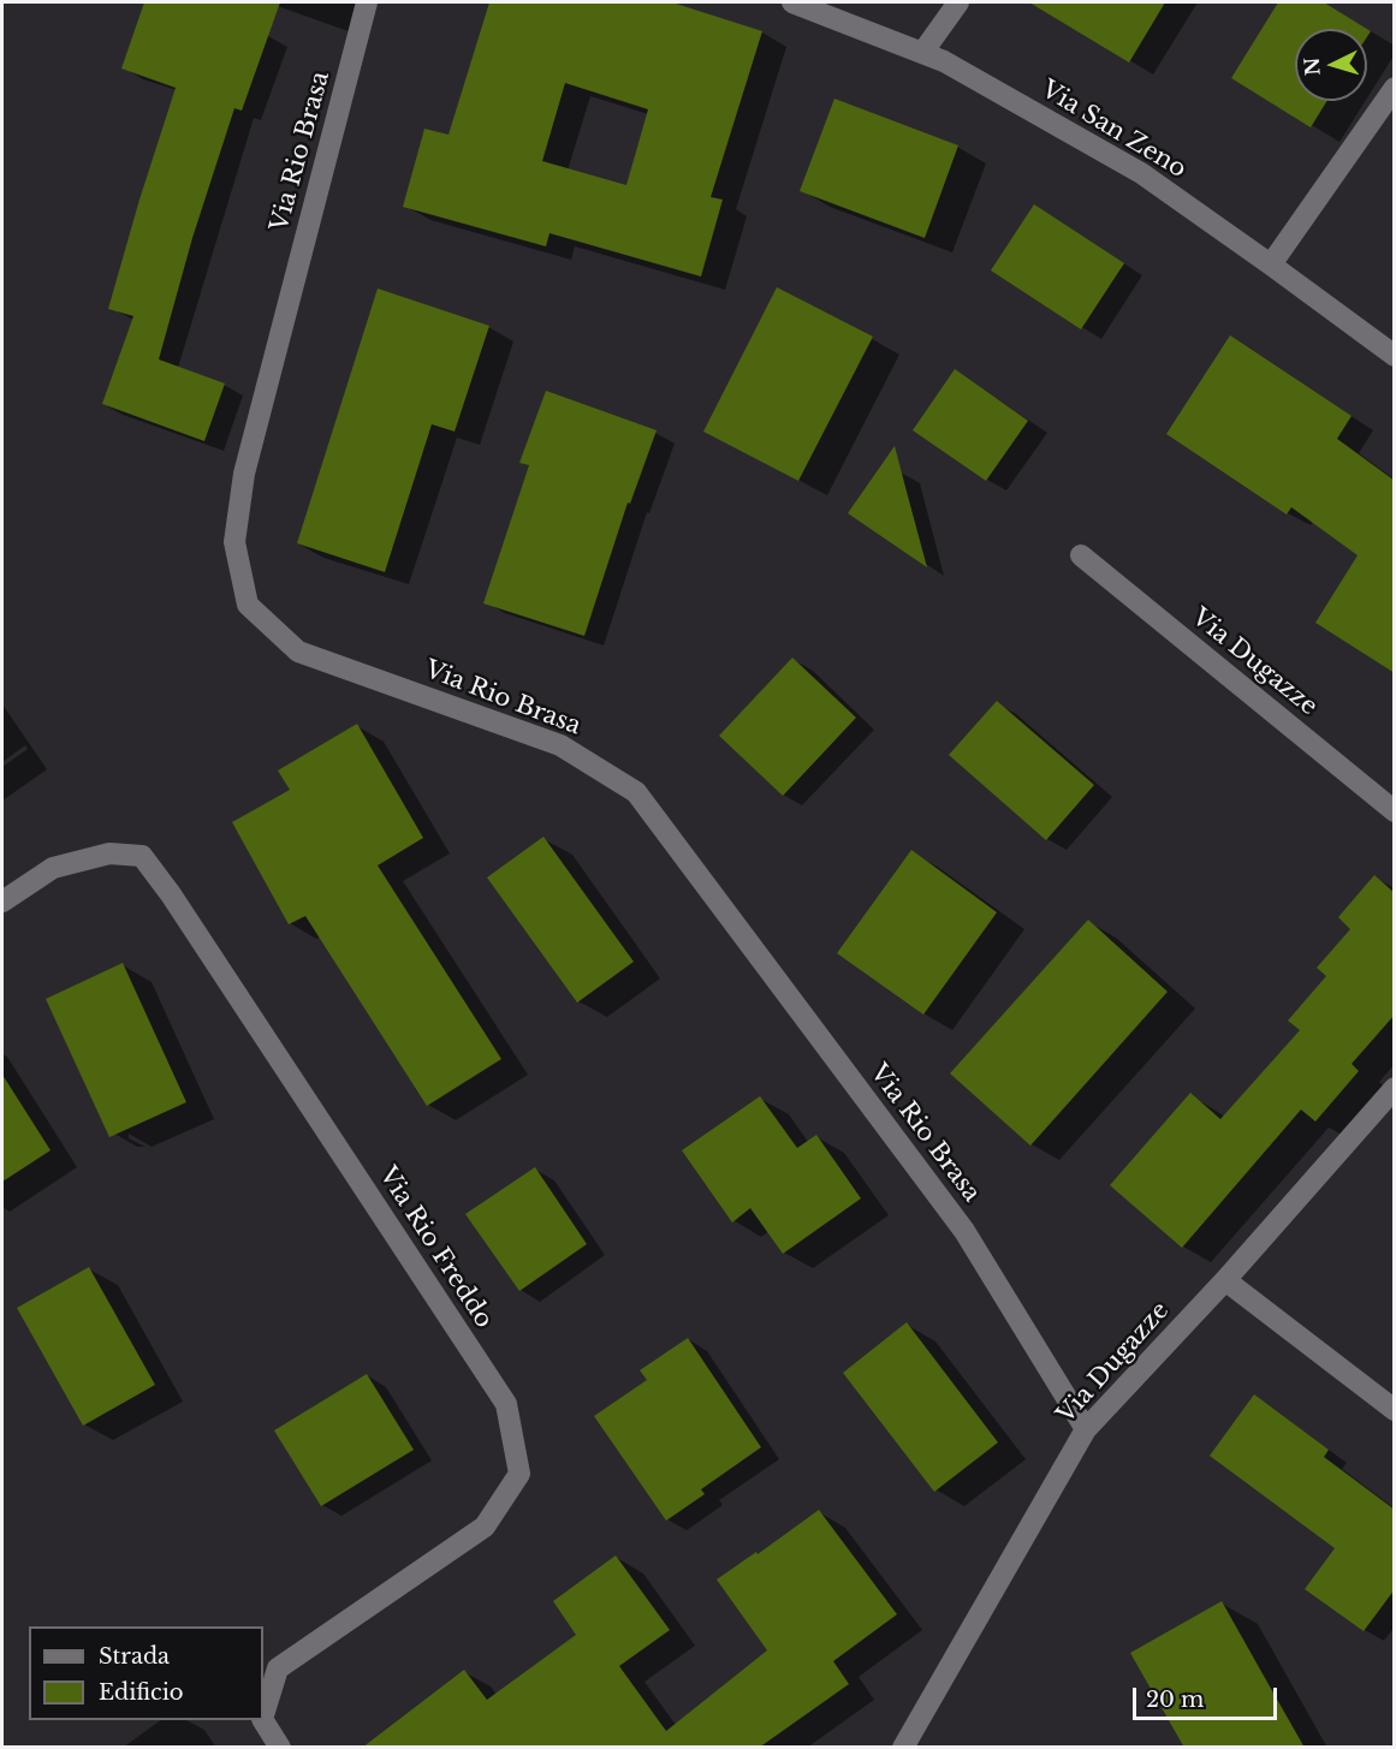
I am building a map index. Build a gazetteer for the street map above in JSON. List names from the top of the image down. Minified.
{"streets":{"street":["Via San Zeno","Via Rio Brasa","Via Dugazze","Via Rio Freddo"]},"crossings":[["Via Rio Brasa","Via Dugazze"]],"legend":["Strada","Edificio"],"scale_bar":"20 m","north":"left"}
